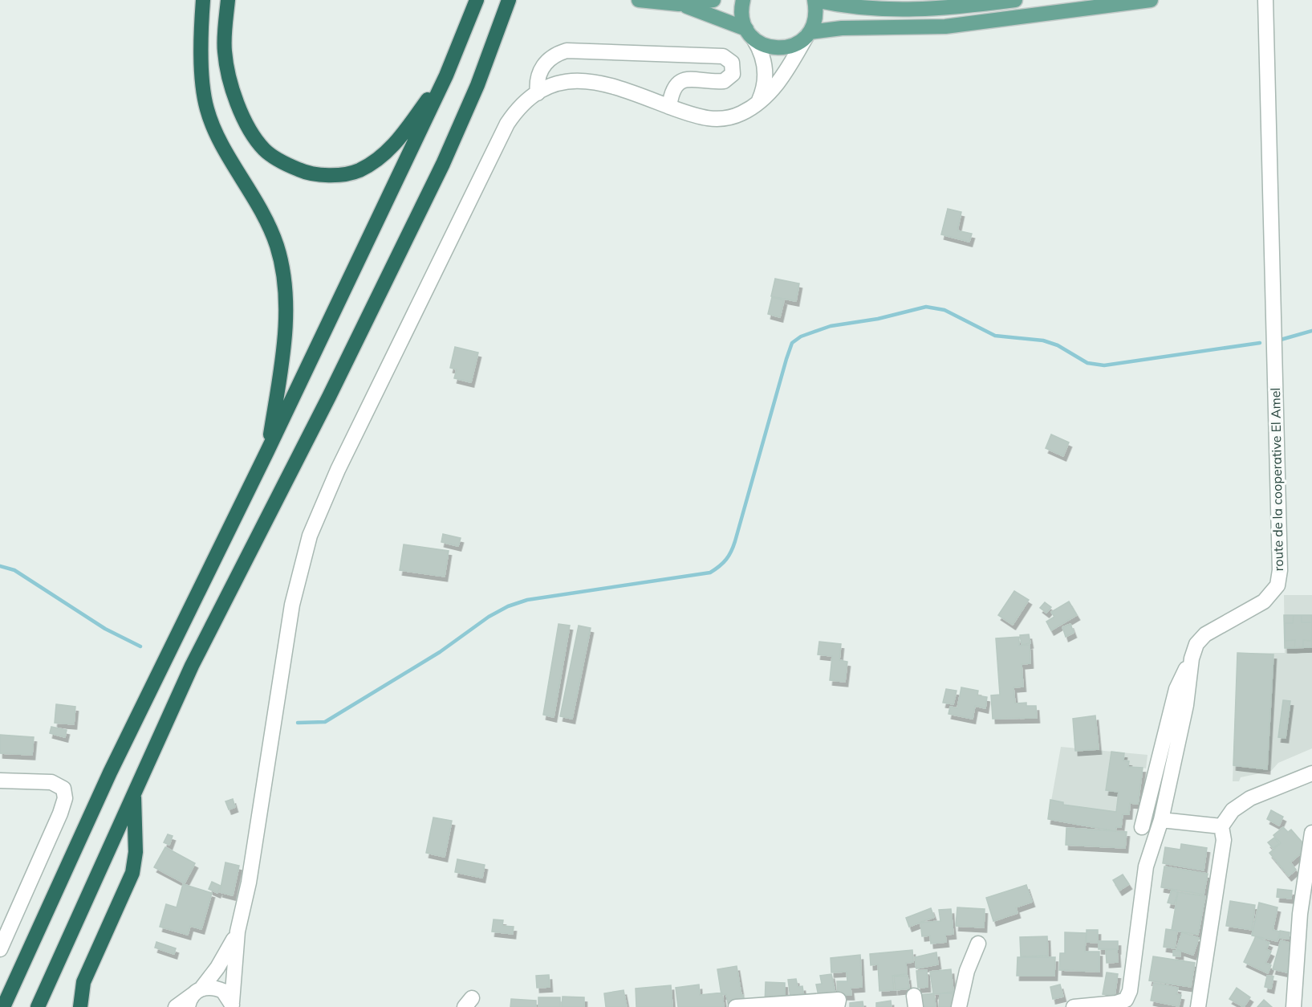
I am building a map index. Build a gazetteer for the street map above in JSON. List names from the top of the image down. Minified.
{"streets":{"street":["route de la cooperative El Amel"]}}
